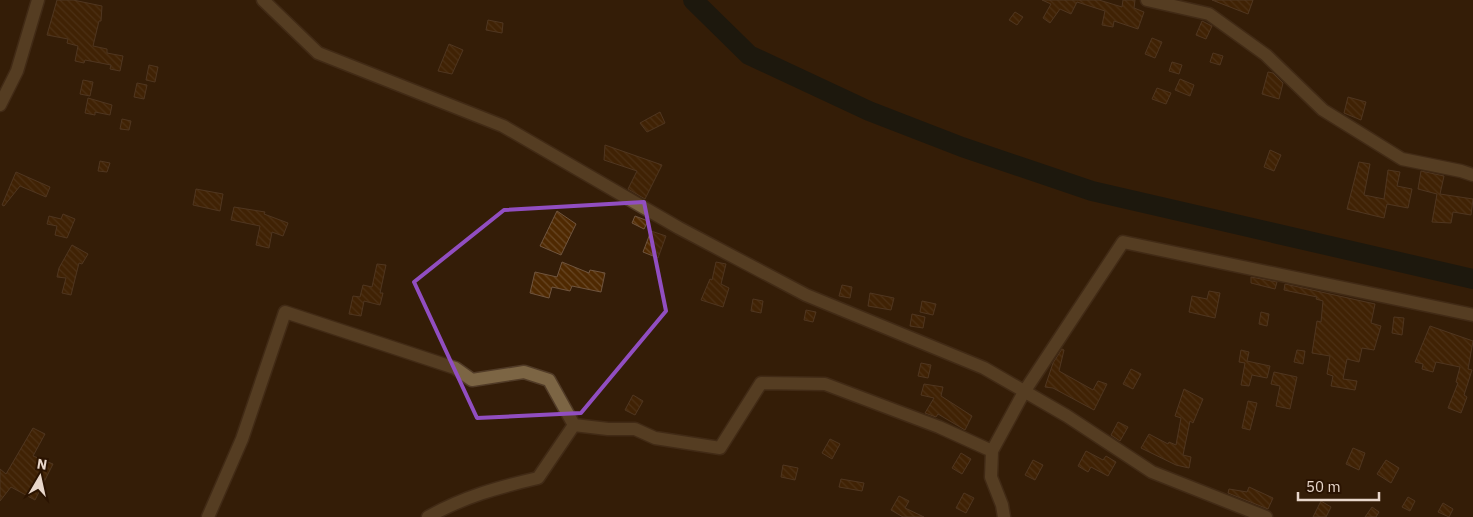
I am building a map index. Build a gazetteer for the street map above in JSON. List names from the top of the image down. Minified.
{"scale_bar":"50 m","north":"top"}
